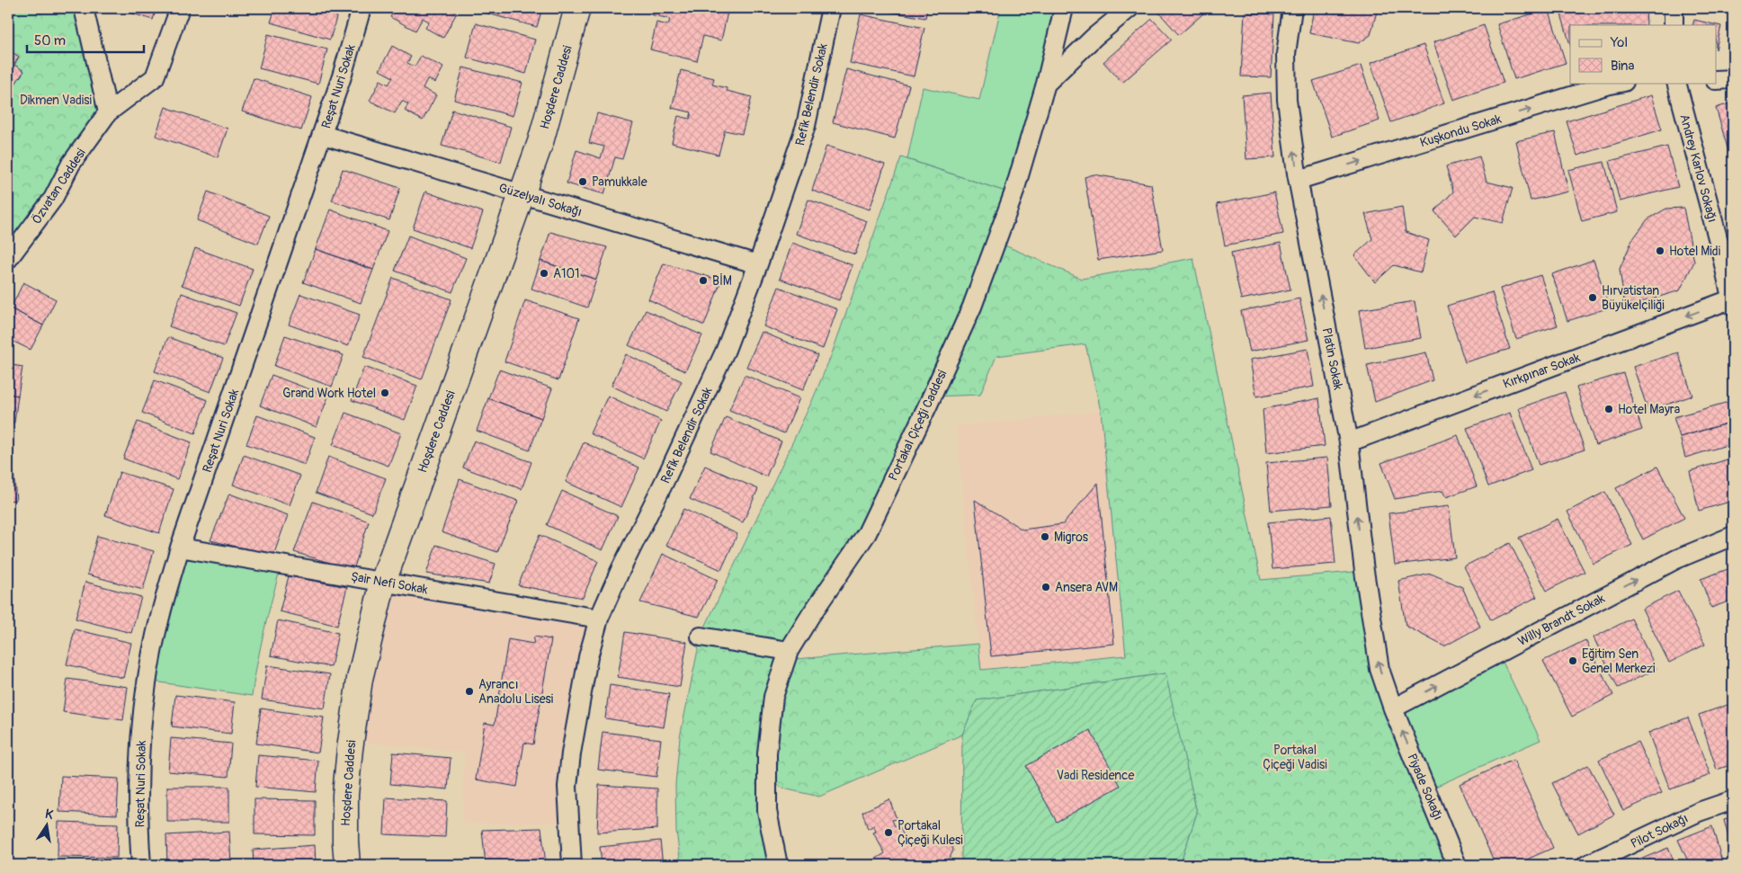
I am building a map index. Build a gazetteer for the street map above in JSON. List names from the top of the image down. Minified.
{"streets":{"main road":["Hoşdere Caddesi"],"street":["Reşat Nuri Sokak","Refik Belendir Sokak","Kuşkondu Sokak","Andrey Karlov Sokağı","Özvatan Caddesi","Güzelyalı Sokağı","Platin Sokak","Kırkpınar Sokak","Portakal Çiçeği Caddesi","Şair Nefi Sokak","Willy Brandt Sokak","Piyade Sokağı","Pilot Sokağı"]},"crossings":[["Reşat Nuri Sokak","Güzelyalı Sokağı"],["Reşat Nuri Sokak","Şair Nefi Sokak"],["Hoşdere Caddesi","Güzelyalı Sokağı"],["Hoşdere Caddesi","Şair Nefi Sokak"],["Refik Belendir Sokak","Güzelyalı Sokağı"],["Refik Belendir Sokak","Şair Nefi Sokak"],["Kuşkondu Sokak","Platin Sokak"],["Andrey Karlov Sokağı","Kırkpınar Sokak"],["Platin Sokak","Kırkpınar Sokak"],["Platin Sokak","Willy Brandt Sokak"],["Platin Sokak","Piyade Sokağı"],["Willy Brandt Sokak","Piyade Sokağı"]],"one_way":["Kuşkondu Sokak","Platin Sokak","Kırkpınar Sokak","Willy Brandt Sokak","Piyade Sokağı"],"parks":["Dikmen Vadisi","Portakal Çiçeği Vadisi","Vadi Residence"],"places":["Pamukkale","Hotel Midi","A101","BİM","Hırvatistan Büyükelçiliği","Grand Work Hotel","Hotel Mayra","Migros","Ansera AVM","Eğitim Sen Genel Merkezi","Ayrancı Anadolu Lisesi","Portakal Çiçeği Kulesi"],"legend":["Yol","Bina"],"scale_bar":"50 m","north":"top"}
